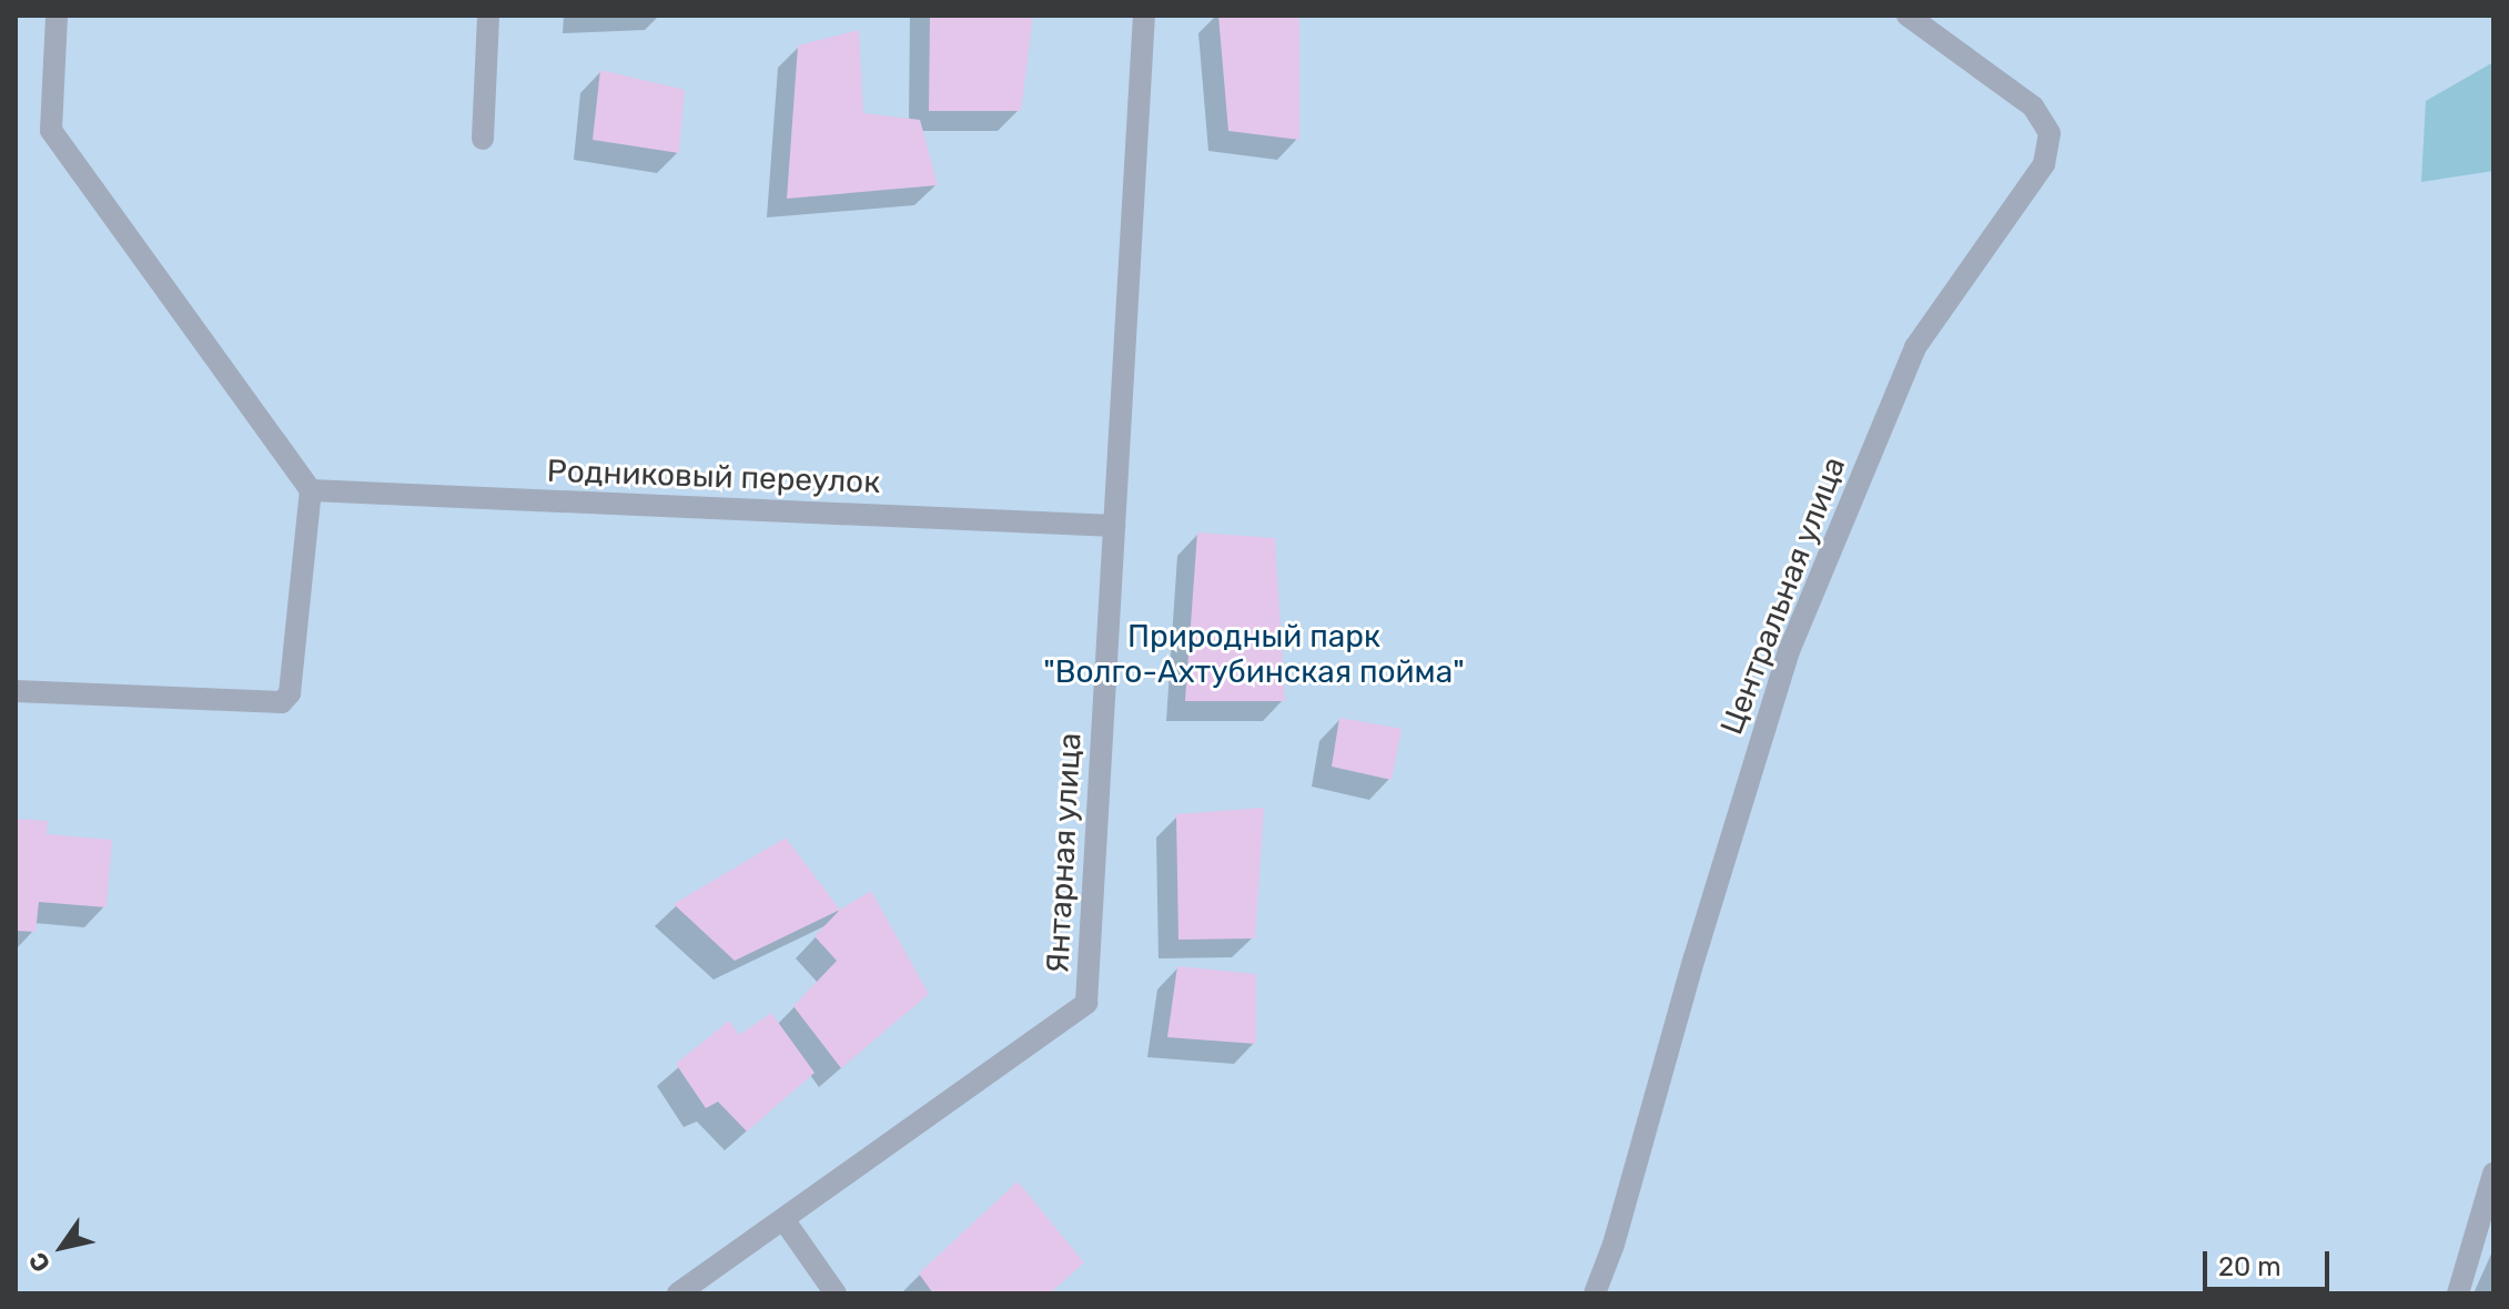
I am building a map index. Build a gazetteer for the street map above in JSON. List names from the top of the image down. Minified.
{"streets":{"street":["Родниковый переулок","Центральная улица","Янтарная улица"]},"crossings":[["Родниковый переулок","Янтарная улица"]],"parks":["Природный парк \"Волго-Ахтубинская пойма\""],"scale_bar":"20 m","north":"bottom left"}
